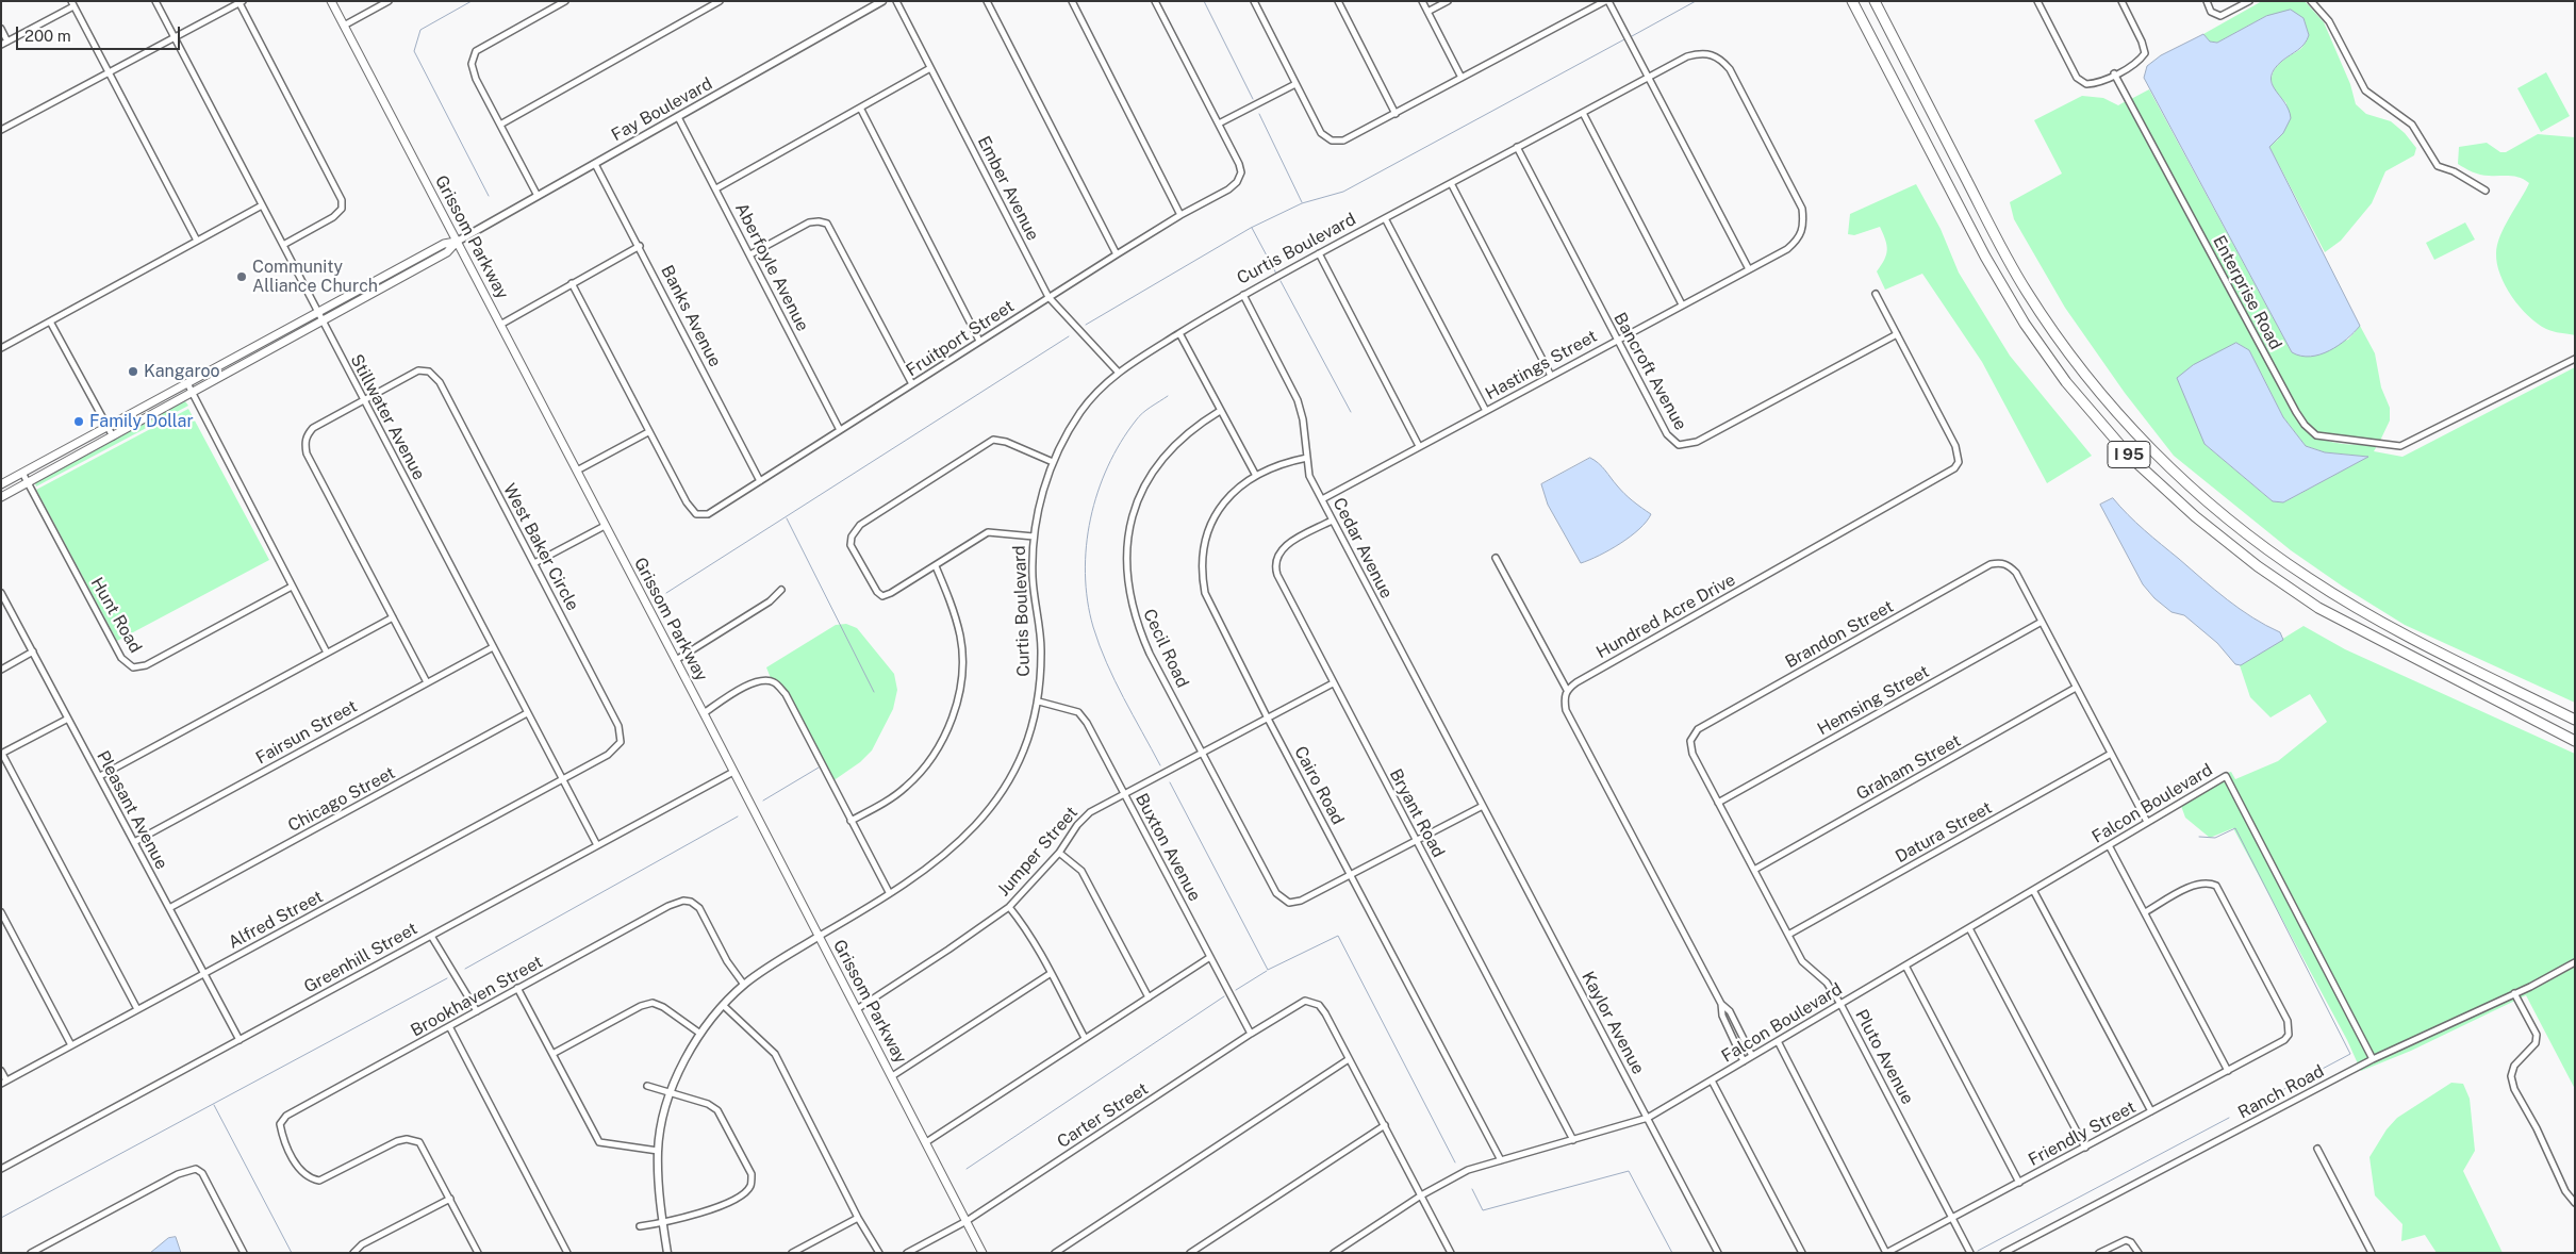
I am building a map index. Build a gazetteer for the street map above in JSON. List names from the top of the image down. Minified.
{"streets":{"highway":["I 95"],"main road":["Fay Boulevard","Grissom Parkway"],"street":["Ember Avenue","Curtis Boulevard","Aberfoyle Avenue","Enterprise Road","Banks Avenue","Fruitport Street","Hastings Street","Bancroft Avenue","Stillwater Avenue","West Baker Circle","Cedar Avenue","Hunt Road","Hundred Acre Drive","Brandon Street","Cecil Road","Hemsing Street","Fairsun Street","Graham Street","Cairo Road","Chicago Street","Falcon Boulevard","Pleasant Avenue","Bryant Road","Datura Street","Buxton Avenue","Jumper Street","Alfred Street","Greenhill Street","Brookhaven Street","Kaylor Avenue","Pluto Avenue","Ranch Road","Carter Street","Friendly Street"]},"crossings":[["Fay Boulevard","Grissom Parkway"],["Fay Boulevard","Aberfoyle Avenue"],["Fay Boulevard","Banks Avenue"],["Fay Boulevard","Stillwater Avenue"],["Fay Boulevard","Hunt Road"],["Ember Avenue","Curtis Boulevard"],["Ember Avenue","Fruitport Street"],["Grissom Parkway","Curtis Boulevard"],["Grissom Parkway","Jumper Street"],["Grissom Parkway","Greenhill Street"],["Grissom Parkway","Carter Street"],["Curtis Boulevard","Hastings Street"],["Curtis Boulevard","Bancroft Avenue"],["Curtis Boulevard","Cedar Avenue"],["Curtis Boulevard","Buxton Avenue"],["Curtis Boulevard","Brookhaven Street"],["Aberfoyle Avenue","Fruitport Street"],["Banks Avenue","Fruitport Street"],["Hastings Street","Bancroft Avenue"],["Hastings Street","Cedar Avenue"],["Bancroft Avenue","Hundred Acre Drive"],["Stillwater Avenue","West Baker Circle"],["Stillwater Avenue","Fairsun Street"],["Stillwater Avenue","Chicago Street"],["Stillwater Avenue","Alfred Street"],["Stillwater Avenue","Greenhill Street"],["West Baker Circle","Alfred Street"],["Cedar Avenue","Cairo Road"],["Cedar Avenue","Bryant Road"],["Cedar Avenue","Kaylor Avenue"],["Brandon Street","Hemsing Street"],["Brandon Street","Pluto Avenue"],["Cecil Road","Cairo Road"],["Cecil Road","Jumper Street"],["Hemsing Street","Pluto Avenue"],["Fairsun Street","Pleasant Avenue"],["Graham Street","Pluto Avenue"],["Cairo Road","Falcon Boulevard"],["Cairo Road","Jumper Street"],["Chicago Street","Pleasant Avenue"],["Falcon Boulevard","Bryant Road"],["Falcon Boulevard","Kaylor Avenue"],["Falcon Boulevard","Pluto Avenue"],["Falcon Boulevard","Ranch Road"],["Pleasant Avenue","Alfred Street"],["Pleasant Avenue","Greenhill Street"],["Bryant Road","Jumper Street"],["Datura Street","Pluto Avenue"],["Buxton Avenue","Jumper Street"],["Buxton Avenue","Carter Street"],["Pluto Avenue","Friendly Street"]],"places":["Community Alliance Church","Kangaroo","Family Dollar"],"scale_bar":"200 m"}
